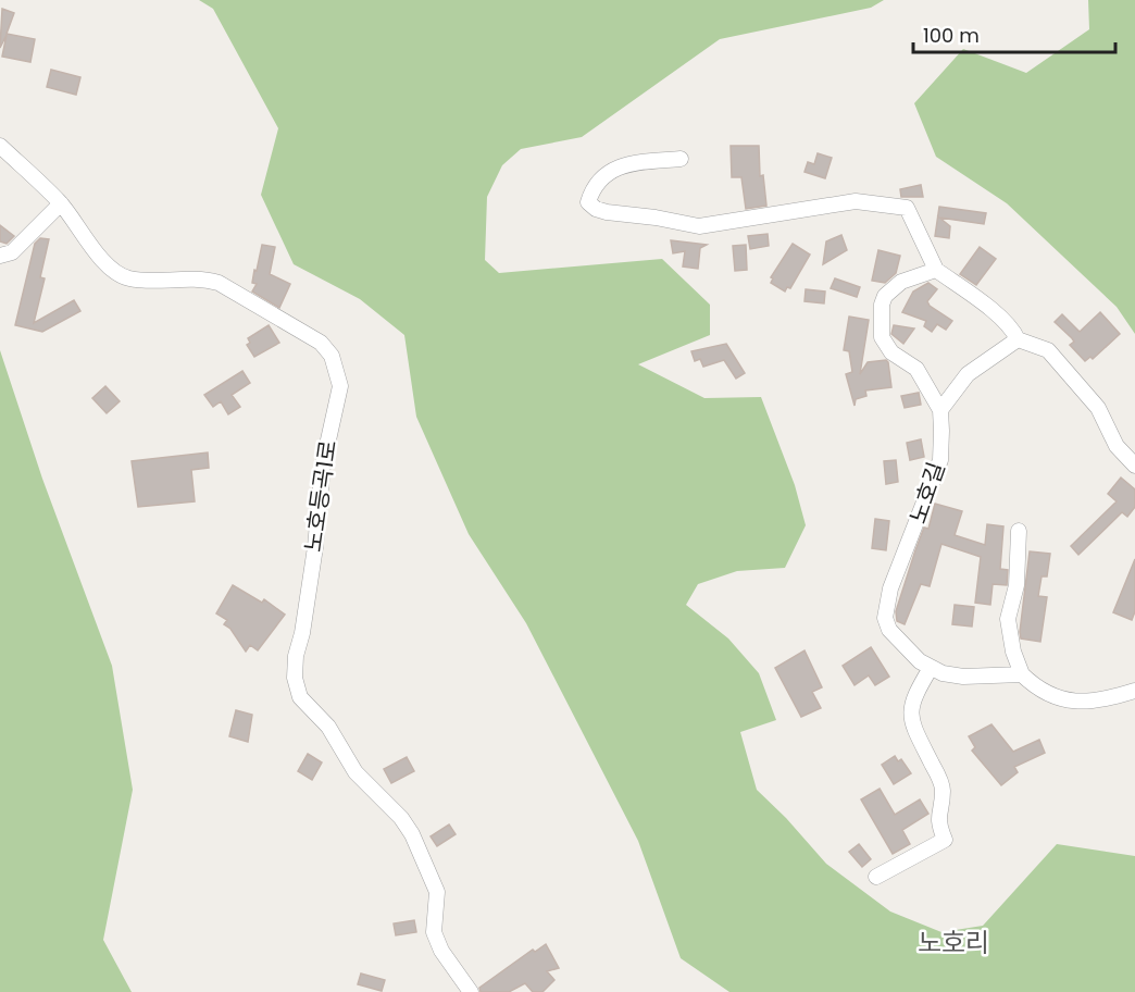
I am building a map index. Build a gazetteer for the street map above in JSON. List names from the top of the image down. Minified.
{"streets":{"street":["노호길","노호등곡1로"]},"districts":["노호리"],"scale_bar":"100 m"}
